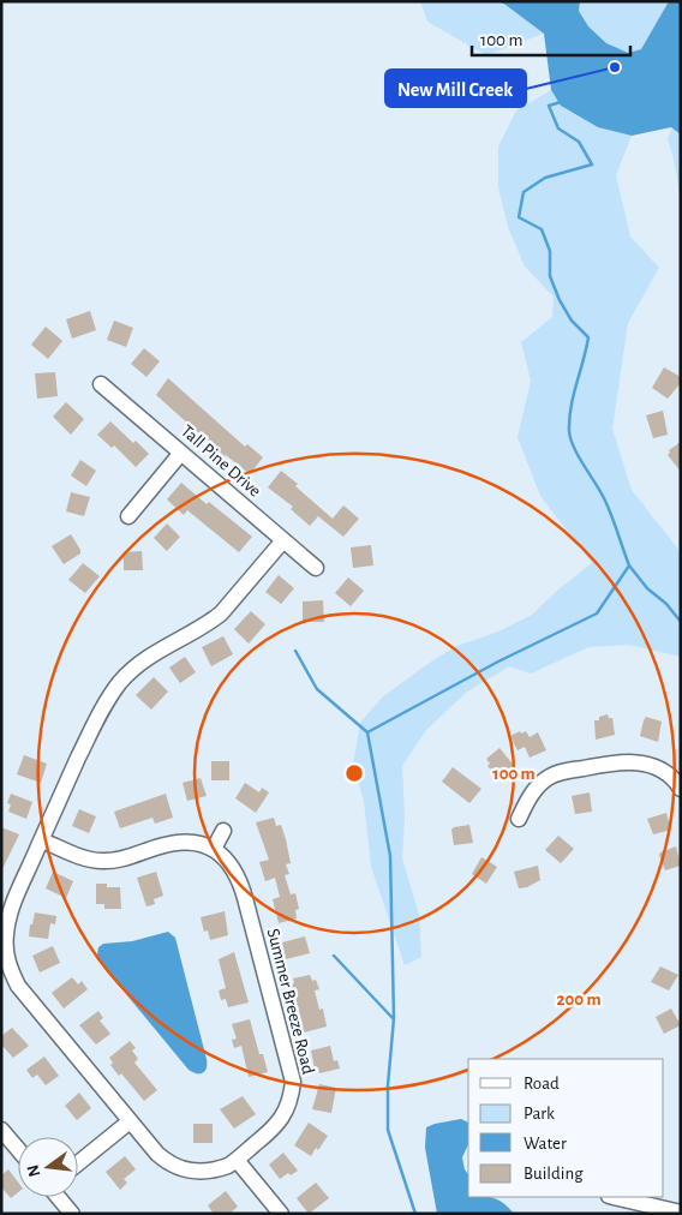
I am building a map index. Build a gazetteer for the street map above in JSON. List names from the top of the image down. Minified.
{"streets":{"street":["Tall Pine Drive","Summer Breeze Road"]},"crossings":[["Tall Pine Drive","Summer Breeze Road"]],"places":["New Mill Creek"],"legend":["Road","Park","Water","Building"],"scale_bar":"100 m","north":"left","rings":["100 m","200 m"]}
